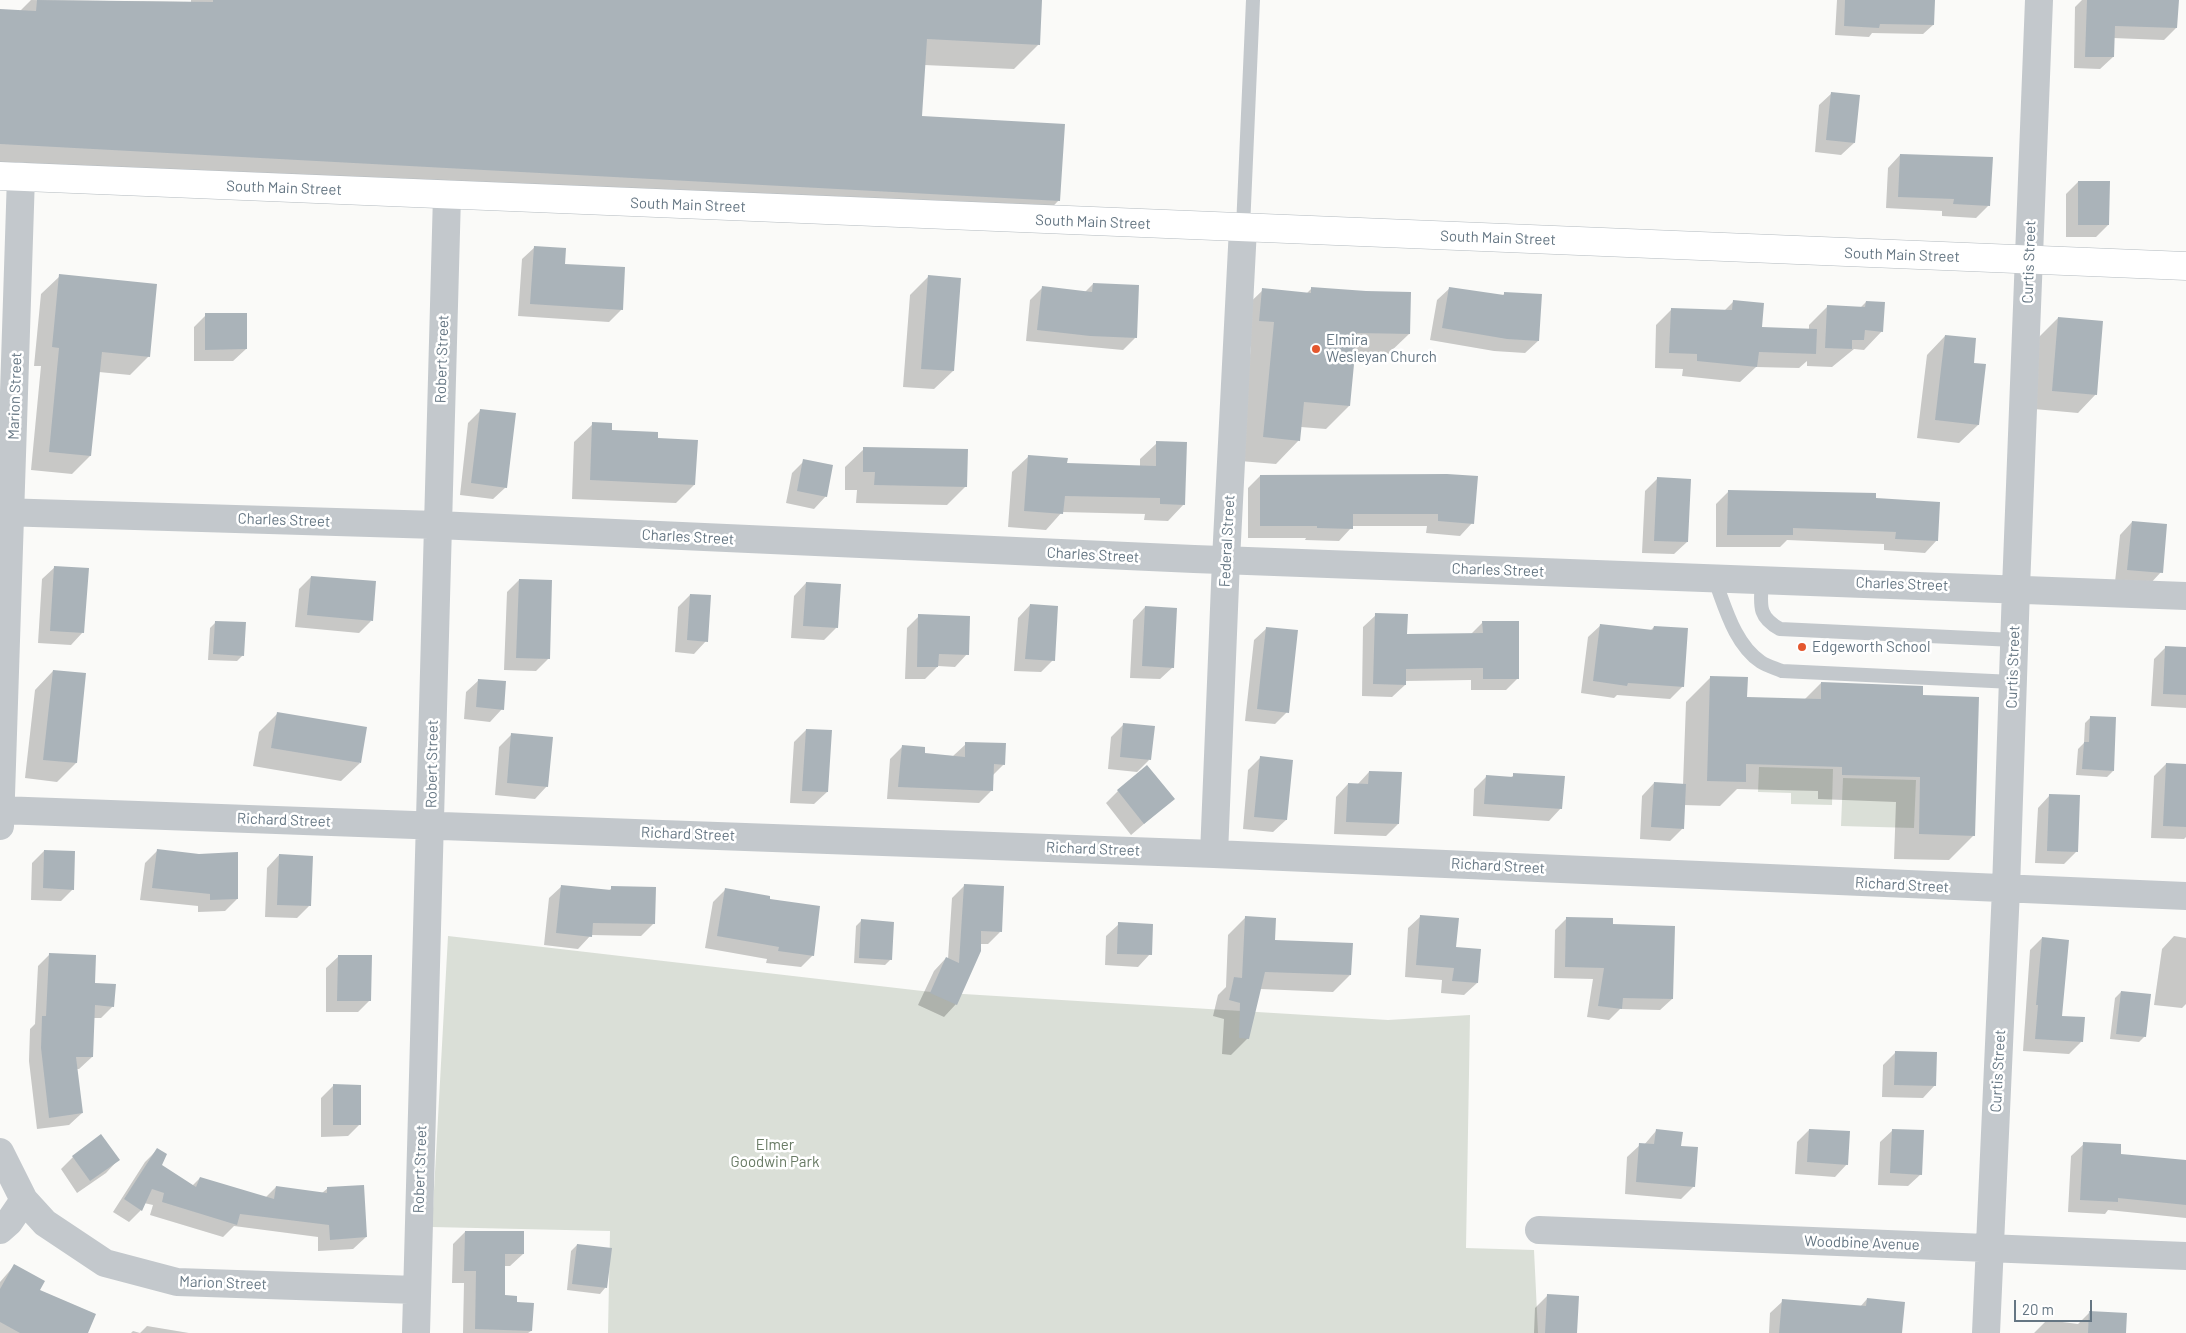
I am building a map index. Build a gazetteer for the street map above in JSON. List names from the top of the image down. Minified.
{"streets":{"street":["South Main Street","Curtis Street","Robert Street","Marion Street","Charles Street","Federal Street","Richard Street","Woodbine Avenue"]},"crossings":[["South Main Street","Curtis Street"],["South Main Street","Robert Street"],["South Main Street","Marion Street"],["South Main Street","Federal Street"],["Curtis Street","Charles Street"],["Curtis Street","Richard Street"],["Curtis Street","Woodbine Avenue"],["Robert Street","Marion Street"],["Robert Street","Charles Street"],["Robert Street","Richard Street"],["Marion Street","Charles Street"],["Marion Street","Richard Street"],["Charles Street","Federal Street"],["Federal Street","Richard Street"]],"parks":["Elmer Goodwin Park"],"places":["Elmira Wesleyan Church","Edgeworth School"],"scale_bar":"20 m"}
